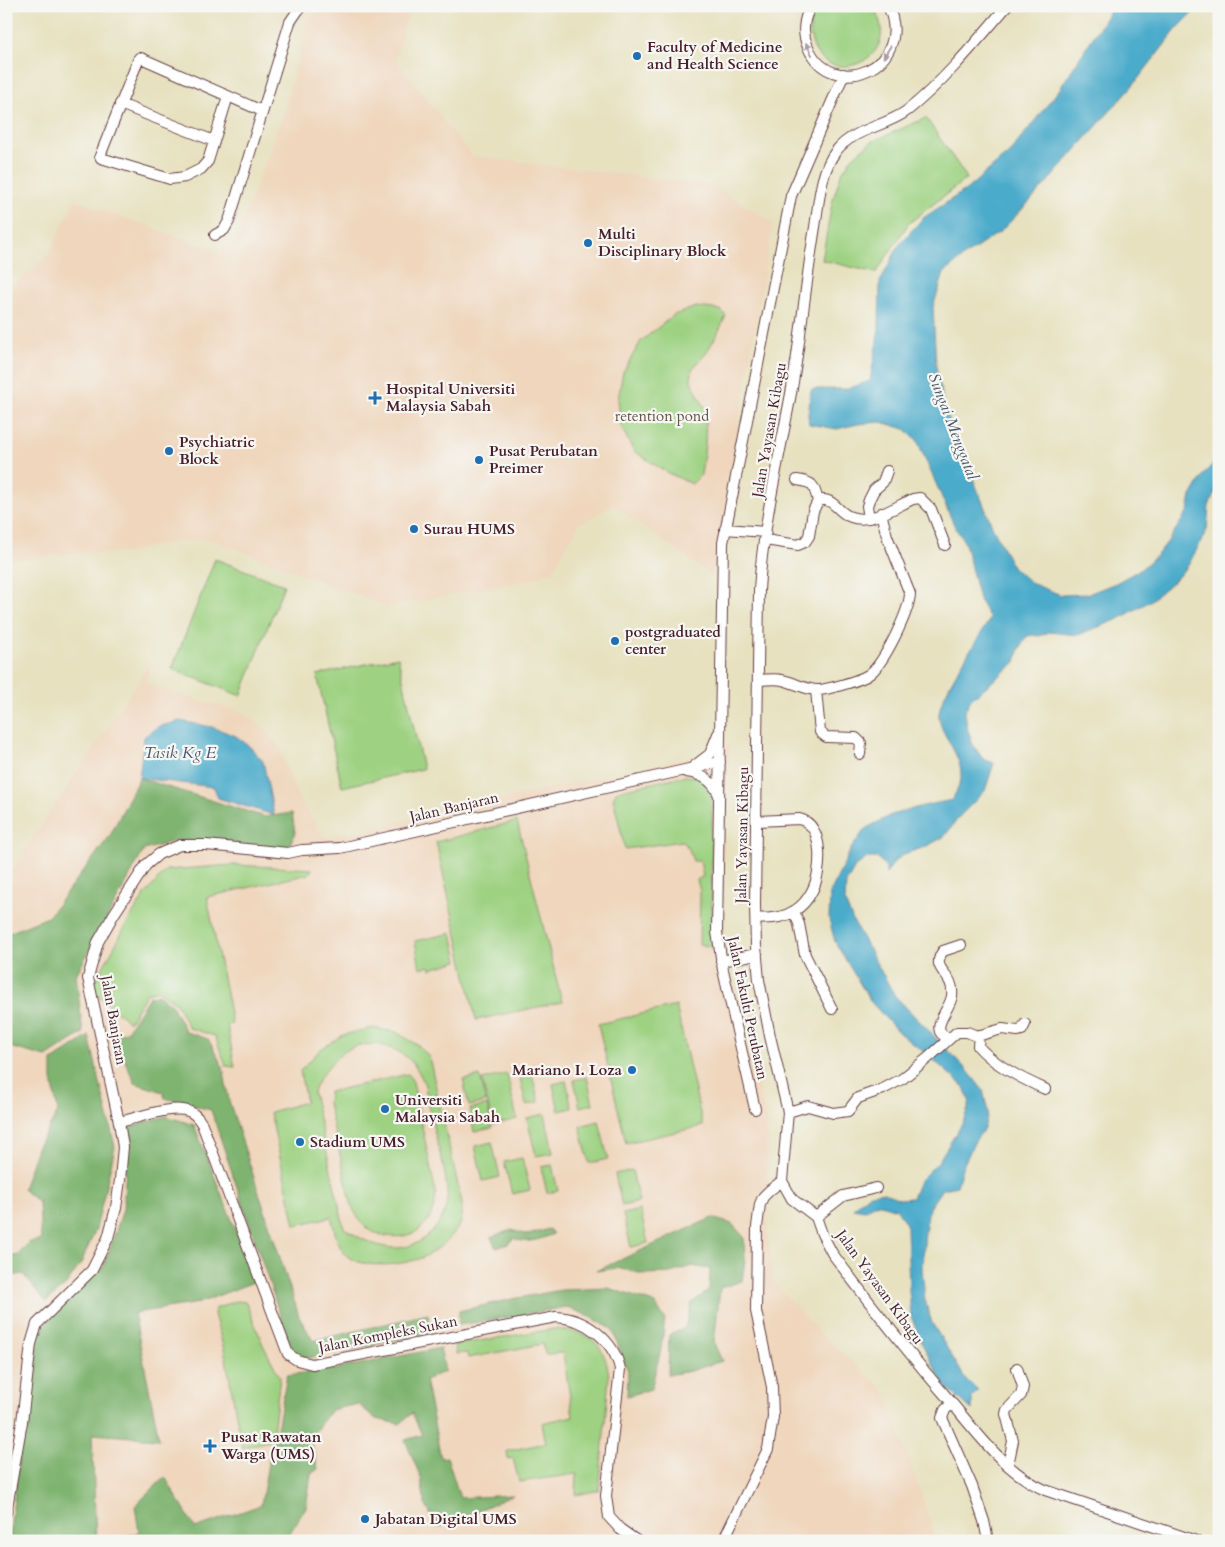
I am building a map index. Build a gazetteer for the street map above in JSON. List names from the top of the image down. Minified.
{"streets":{"street":["Jalan Yayasan Kibagu","Jalan Banjaran","Jalan Fakulti Perubatan","Jalan Kompleks Sukan"]},"crossings":[["Jalan Banjaran","Jalan Fakulti Perubatan"],["Jalan Banjaran","Jalan Kompleks Sukan"]],"water":["Sungai Menggatal","Tasik Kg E"],"parks":["retention pond"],"places":{"other":["Faculty of Medicine and Health Science","Multi Disciplinary Block","Psychiatric Block","Pusat Perubatan Preimer","Surau HUMS","postgraduated center","Mariano I. Loza","Universiti Malaysia Sabah","Stadium UMS","Jabatan Digital UMS"],"health":["Hospital Universiti Malaysia Sabah","Pusat Rawatan Warga (UMS)"]}}
